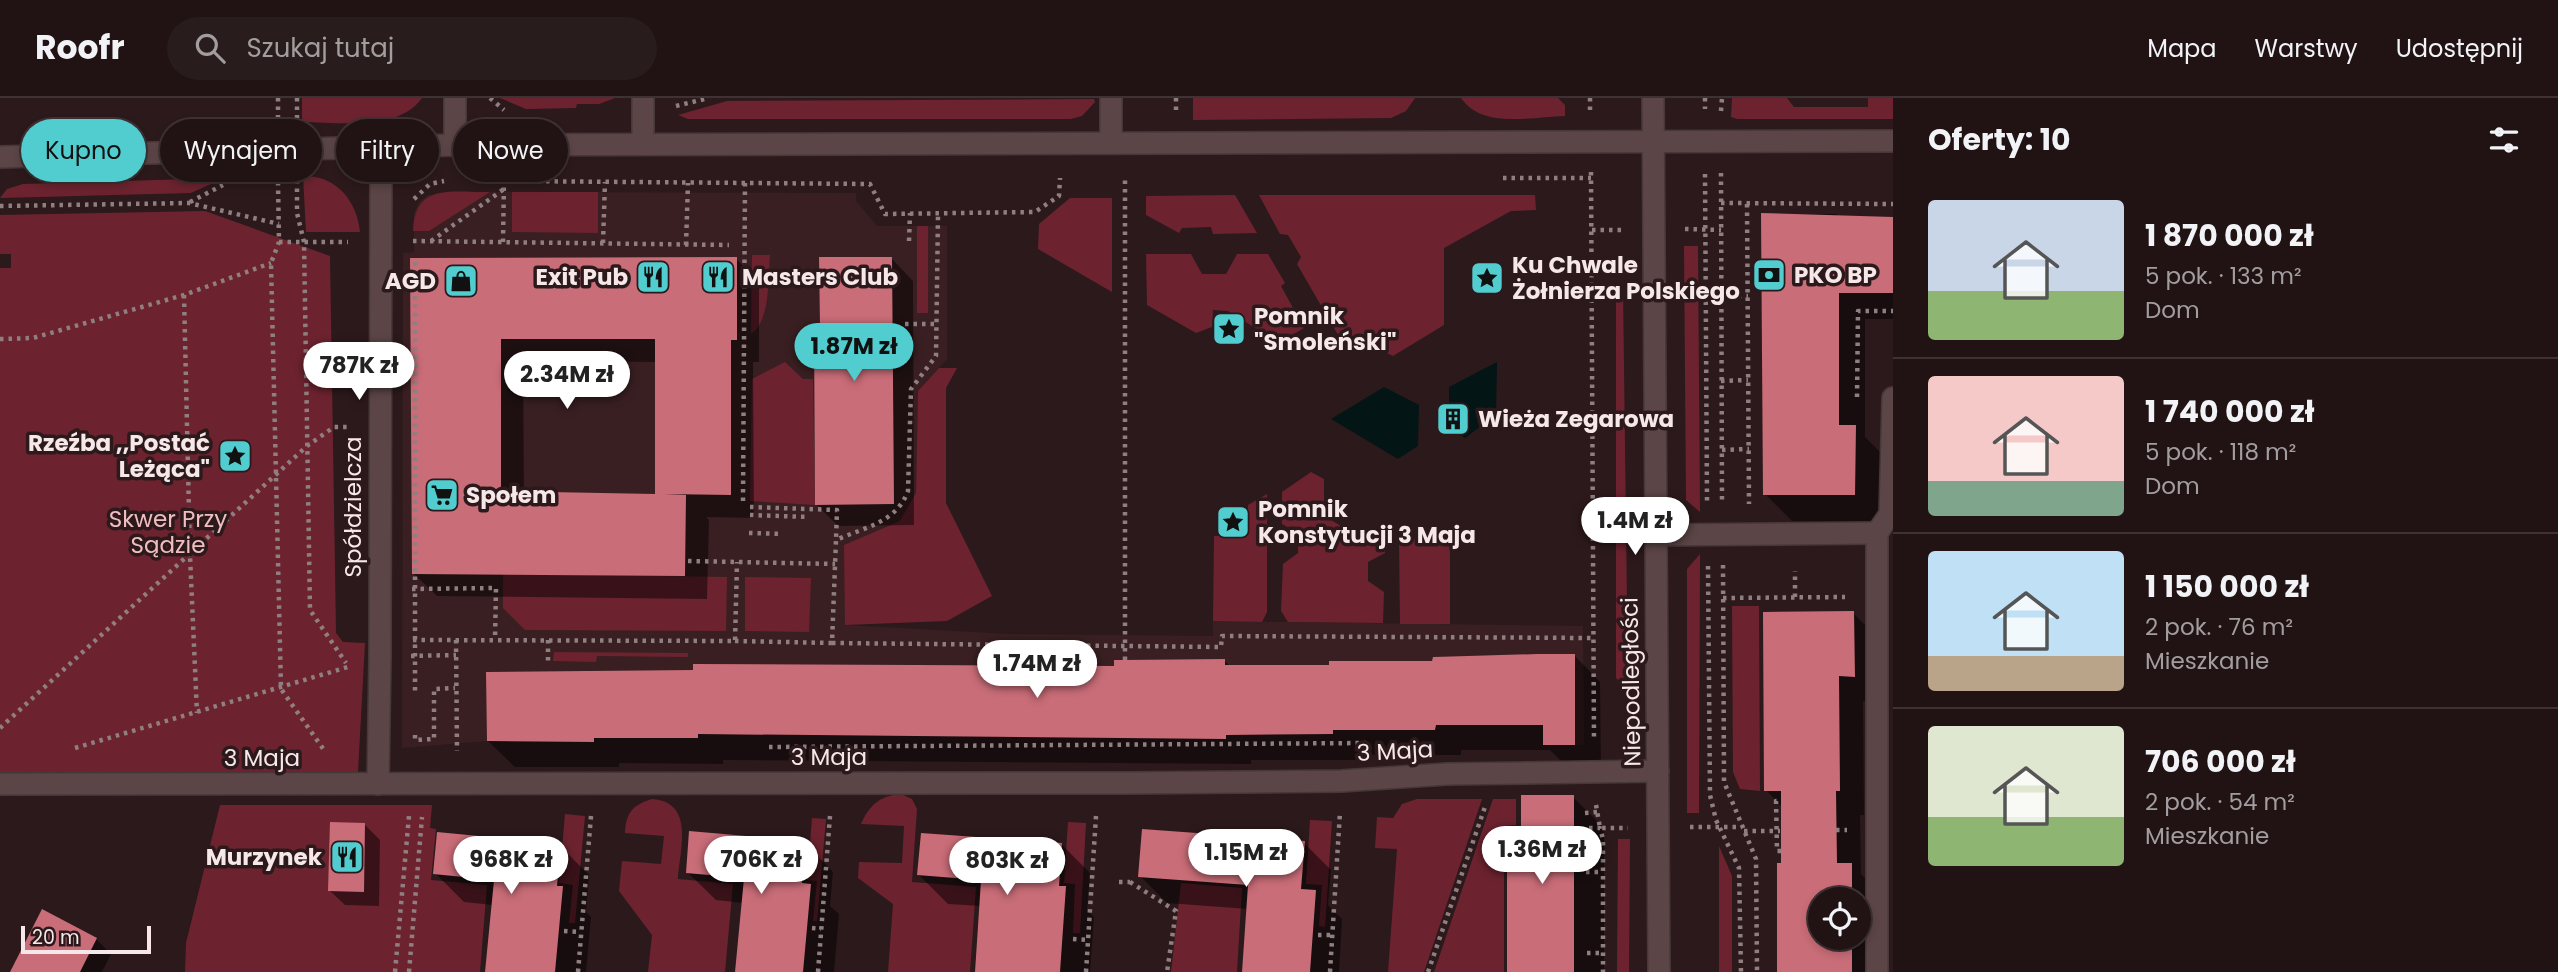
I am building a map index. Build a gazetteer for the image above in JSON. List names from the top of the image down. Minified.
{"streets":{"street":["Spółdzielcza","Niepodległości","3 Maja"]},"crossings":[["Spółdzielcza","3 Maja"],["Niepodległości","3 Maja"]],"parks":["Skwer Przy Sądzie"],"places":{"bank":["PKO BP"],"restaurant":["Exit Pub","Masters Club","Murzynek"],"place":["Ku Chwale Żołnierza Polskiego","Pomnik \"Smoleński\"","Rzeźba ,,Postać Leżąca\"","Pomnik Konstytucji 3 Maja"],"shop":["AGD"],"building":["Wieża Zegarowa"],"supermarket":["Społem"]},"scale_bar":"20 m","page":{"header":"Roofr","search":"Szukaj tutaj","nav":["Mapa","Warstwy","Udostępnij"],"heading":"Oferty: 10","chip":["Kupno","Wynajem","Filtry","Nowe"],"list":[{"name":"1 870 000 zł","note":"5 pok. · 133 m² · Dom"},{"name":"1 740 000 zł","note":"5 pok. · 118 m² · Dom"},{"name":"1 150 000 zł","note":"2 pok. · 76 m² · Mieszkanie"},{"name":"706 000 zł","note":"2 pok. · 54 m² · Mieszkanie"}],"price":["1.87M zł","787K zł","2.34M zł","1.4M zł","1.74M zł","1.36M zł","1.15M zł","968K zł","706K zł","803K zł"],"scale":"20 m"}}
